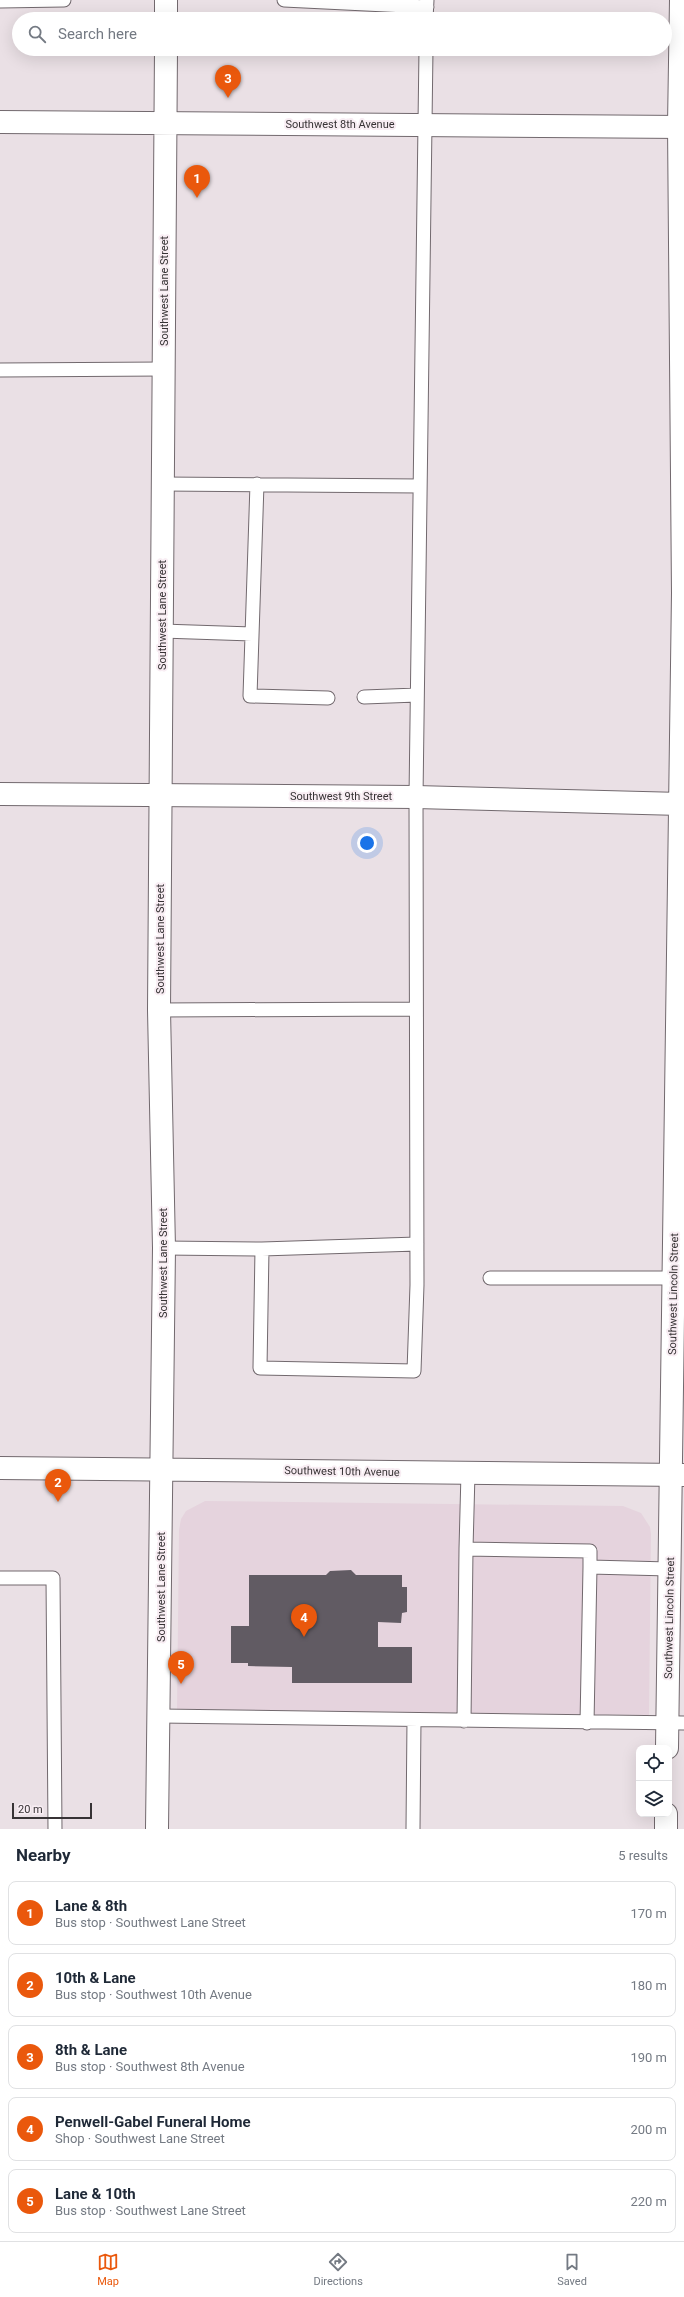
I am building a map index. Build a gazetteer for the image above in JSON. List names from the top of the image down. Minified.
{"streets":{"street":["Southwest 8th Avenue","Southwest Lane Street","Southwest 9th Street","Southwest Lincoln Street","Southwest 10th Avenue"]},"crossings":[["Southwest 8th Avenue","Southwest Lane Street"],["Southwest 8th Avenue","Southwest Lincoln Street"],["Southwest Lane Street","Southwest 9th Street"],["Southwest Lane Street","Southwest 10th Avenue"],["Southwest 9th Street","Southwest Lincoln Street"],["Southwest Lincoln Street","Southwest 10th Avenue"]],"scale_bar":"20 m","page":{"search":"Search here","pins":["3","1","2","4","5"],"scale":"20 m","heading":["Nearby","5 results"],"list":[{"mark":"1","name":"Lane & 8th","note":"Bus stop · Southwest Lane Street","value":"170 m"},{"mark":"2","name":"10th & Lane","note":"Bus stop · Southwest 10th Avenue","value":"180 m"},{"mark":"3","name":"8th & Lane","note":"Bus stop · Southwest 8th Avenue","value":"190 m"},{"mark":"4","name":"Penwell-Gabel Funeral Home","note":"Shop · Southwest Lane Street","value":"200 m"},{"mark":"5","name":"Lane & 10th","note":"Bus stop · Southwest Lane Street","value":"220 m"}],"nav":["Map","Directions","Saved"]}}
